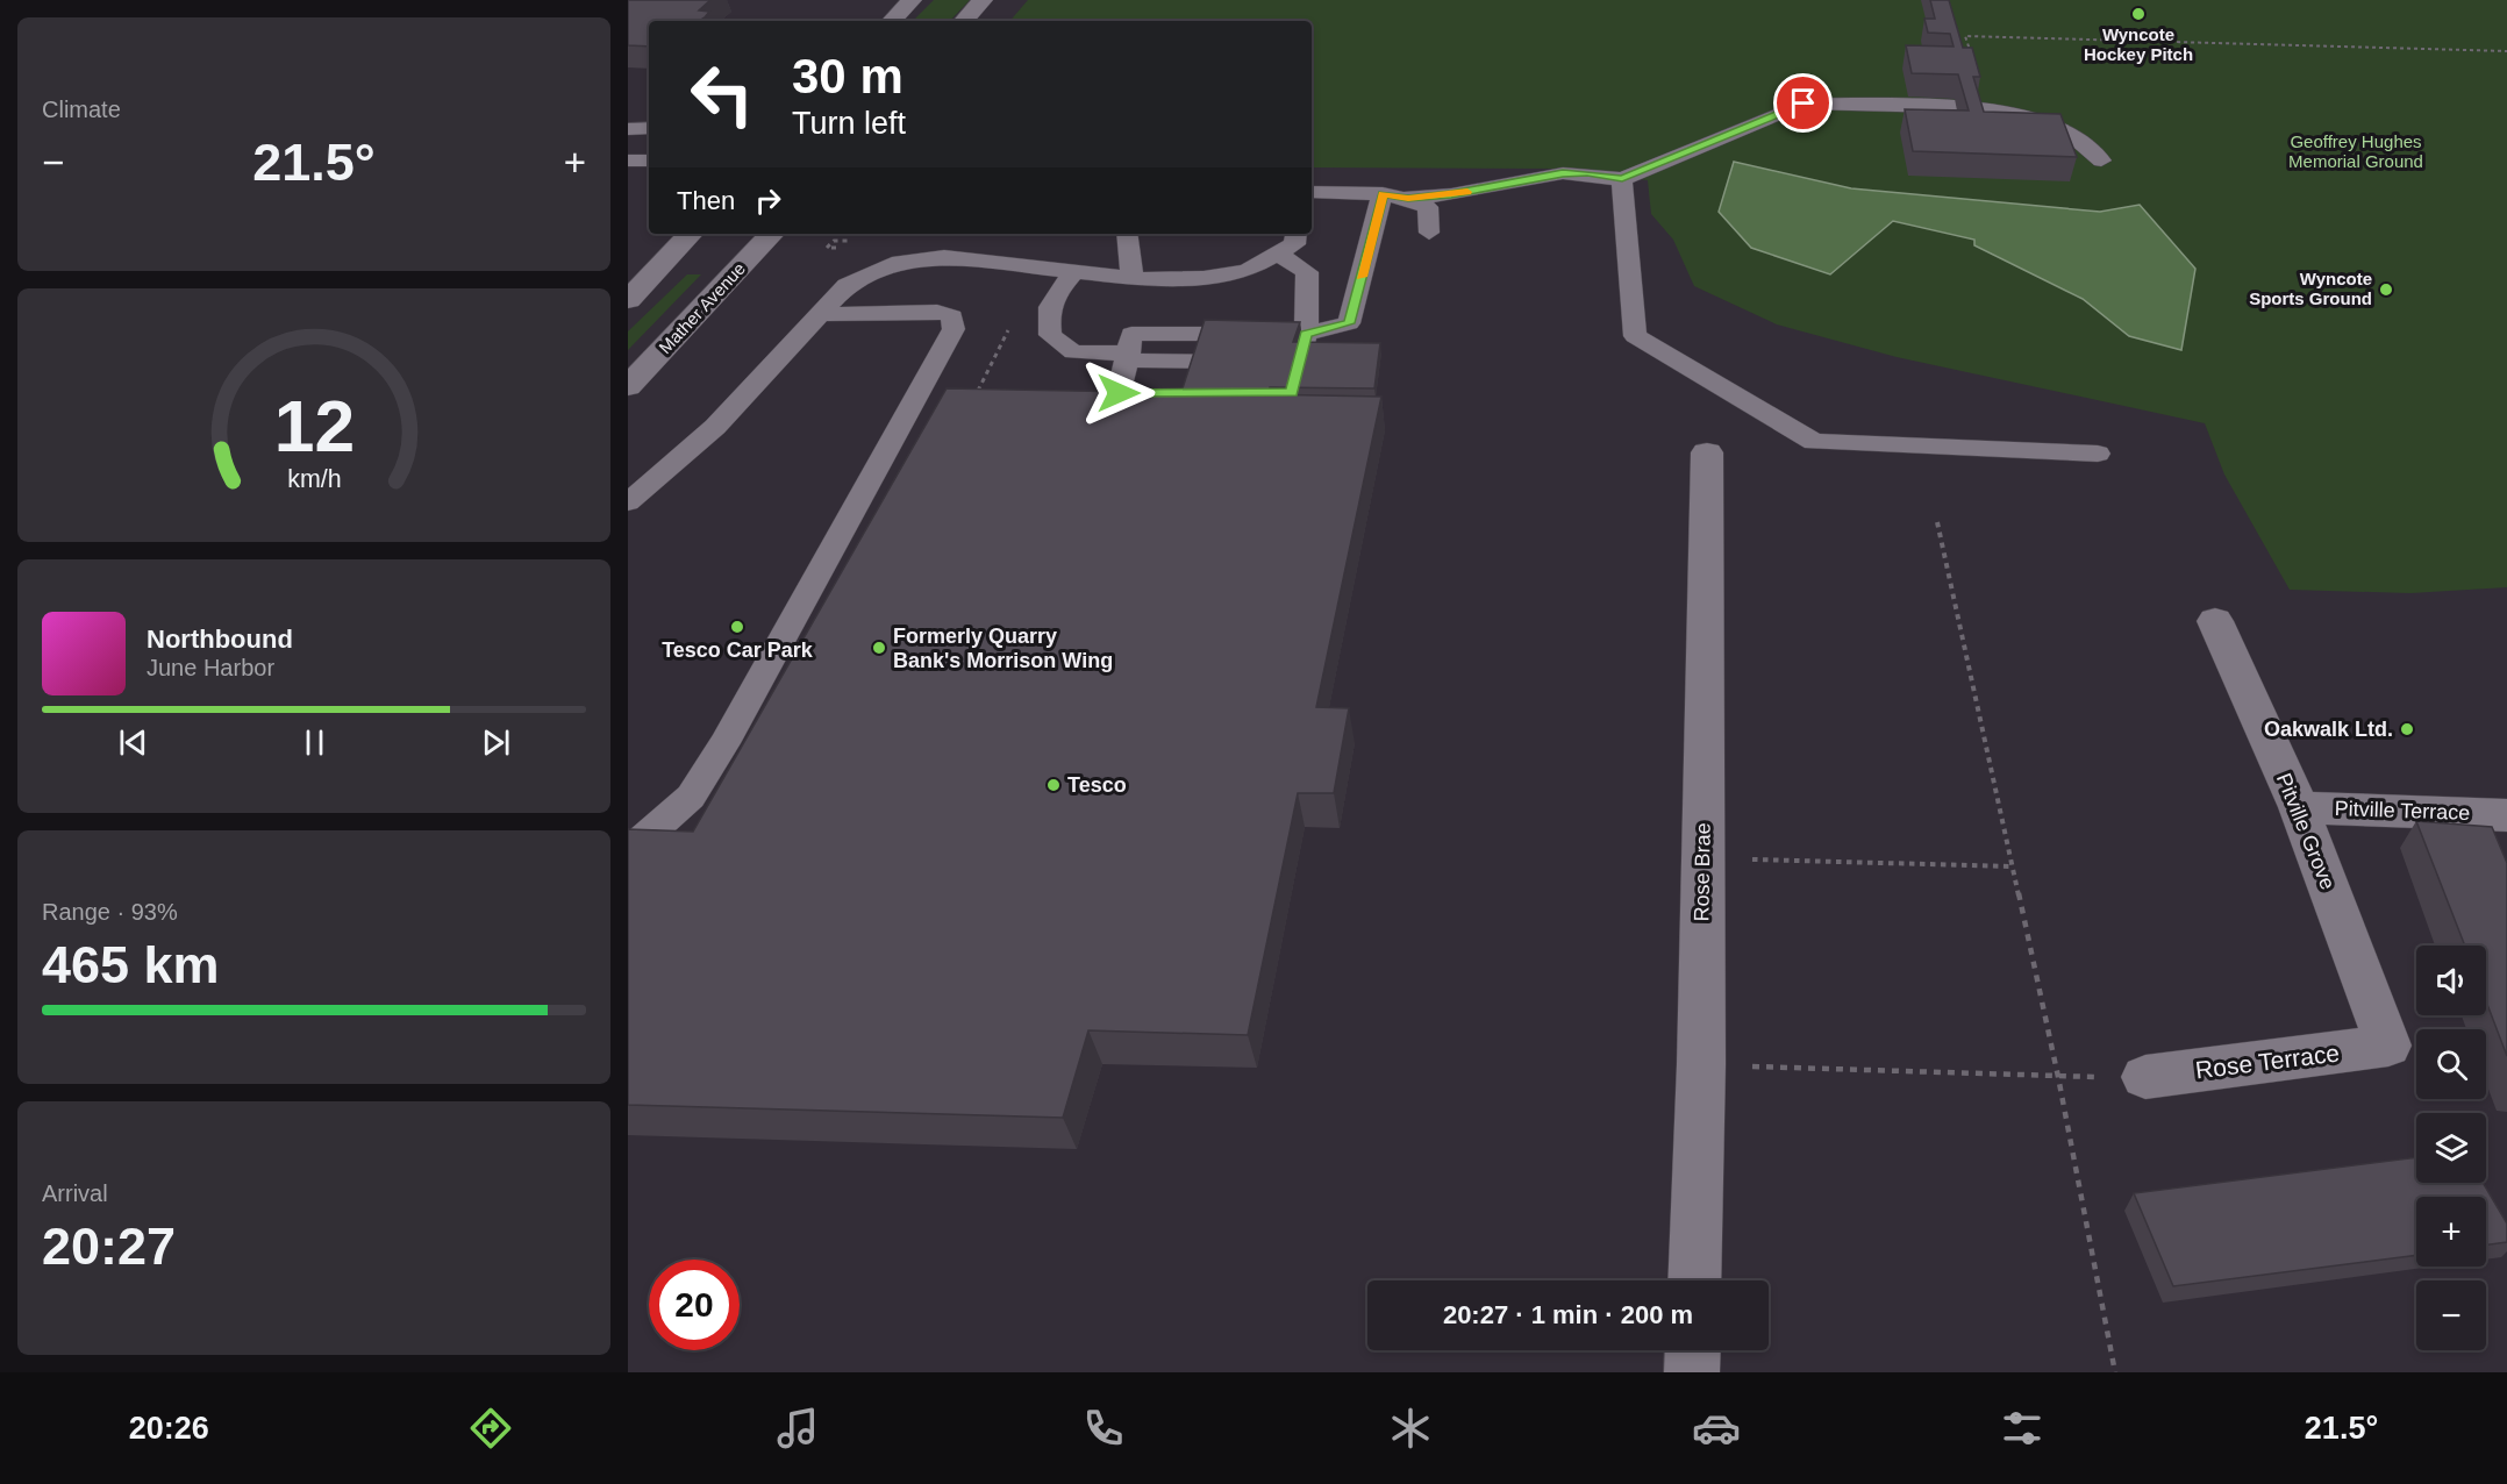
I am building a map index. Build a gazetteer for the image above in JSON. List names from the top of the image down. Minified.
{"streets":{"street":["Mather Avenue","Pitville Terrace","Pitville Grove","Rose Brae","Rose Terrace"]},"crossings":[["Pitville Terrace","Pitville Grove"],["Pitville Grove","Rose Terrace"]],"parks":["Geoffrey Hughes Memorial Ground"],"places":["Wyncote Hockey Pitch","Wyncote Sports Ground","Tesco Car Park","Formerly Quarry Bank's Morrison Wing","Oakwalk Ltd.","Tesco"],"page":{"tile":["Climate",["Range · 93%","465 km"],["Arrival","20:27"]],"turn":["30 m","Turn left"],"heat":["−","21.5°","+"],"then":"Then","song":["Northbound","June Harbor"],"map_buttons":["+","−"],"limit":"20","trip":"20:27 · 1 min · 200 m","tabs":["20:26","21.5°"],"gauge":["12","km/h"]}}
